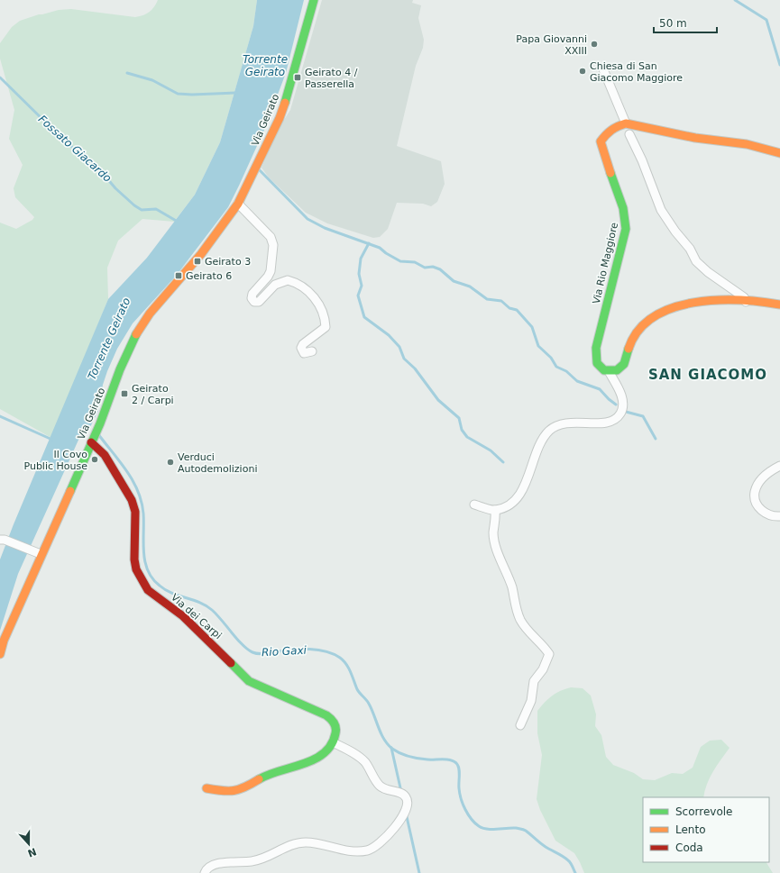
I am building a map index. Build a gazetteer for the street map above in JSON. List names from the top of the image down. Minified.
{"streets":{"street":["Via Geirato","Via Rio Maggiore","Via dei Carpi"]},"crossings":[["Via Geirato","Via dei Carpi"]],"districts":["SAN GIACOMO"],"water":["Torrente Geirato","Fossato Giacardo","Rio Gaxi"],"places":{"other":["Papa Giovanni XXIII","Chiesa di San Giacomo Maggiore","Il Covo Public House","Verduci Autodemolizioni"],"transit":["Geirato 4 / Passerella","Geirato 3","Geirato 6","Geirato 2 / Carpi"]},"legend":["Scorrevole","Lento","Coda"],"scale_bar":"50 m","north":"bottom"}
